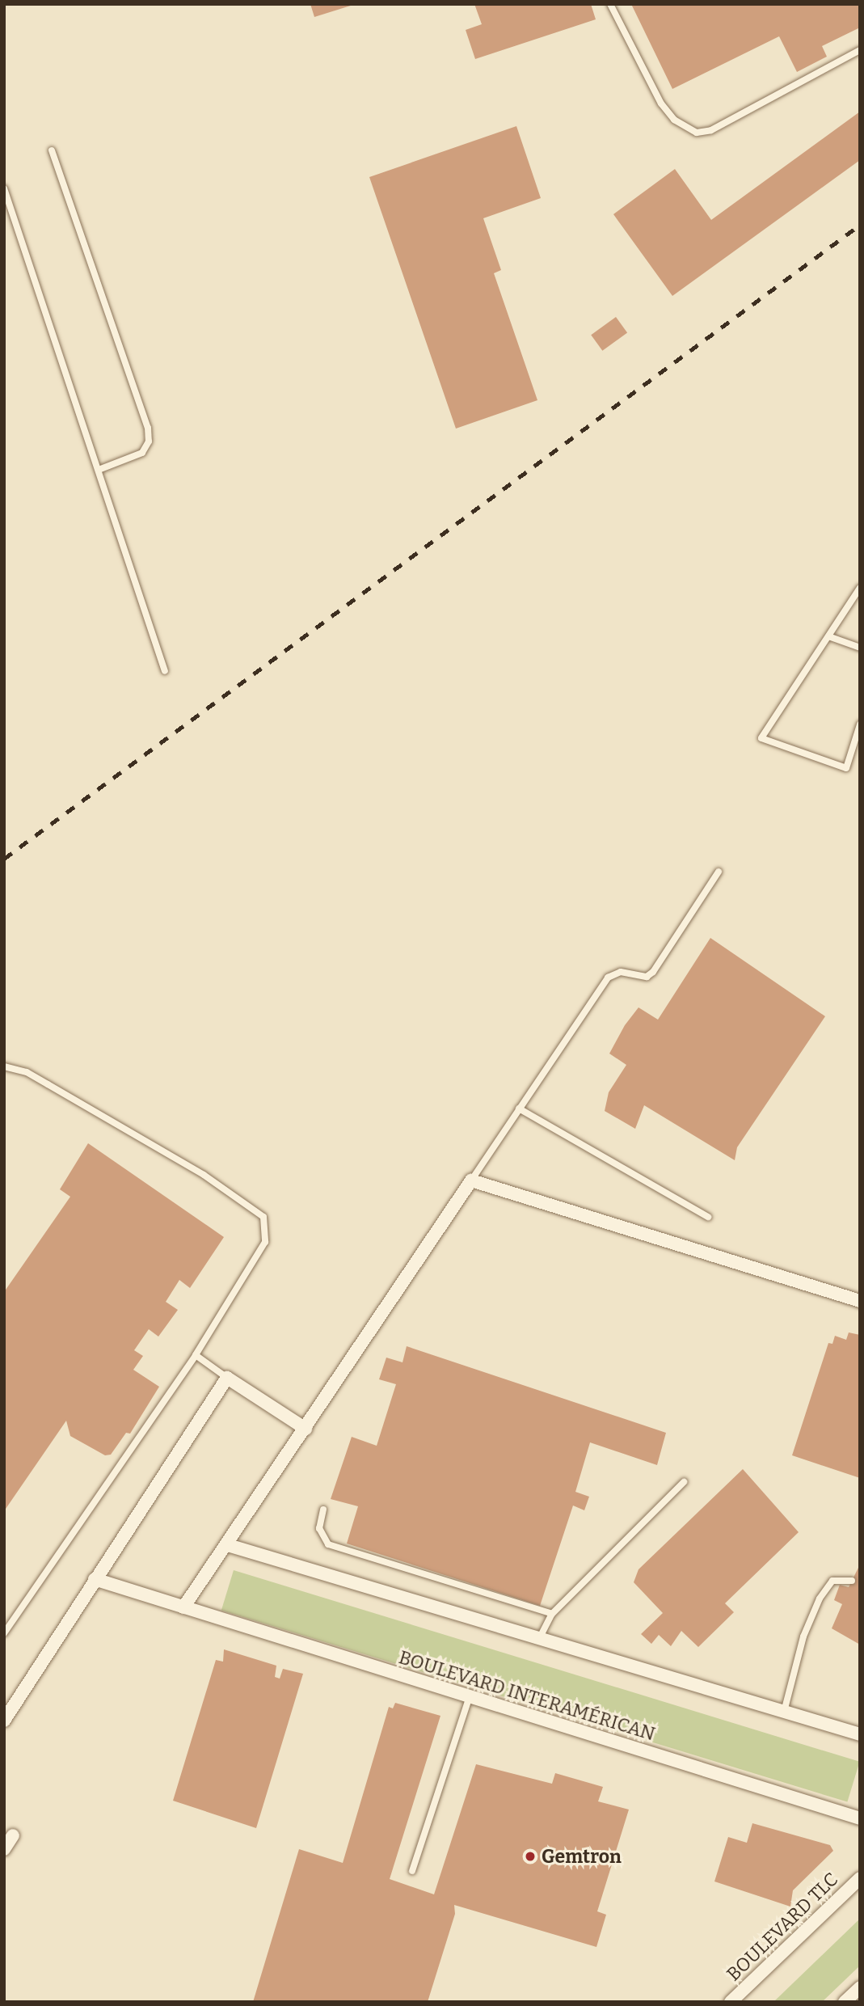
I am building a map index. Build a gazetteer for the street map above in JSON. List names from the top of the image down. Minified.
{"streets":{"street":["BOULEVARD INTERAMÉRICAN","BOULEVARD TLC"]},"places":["Gemtron"]}
